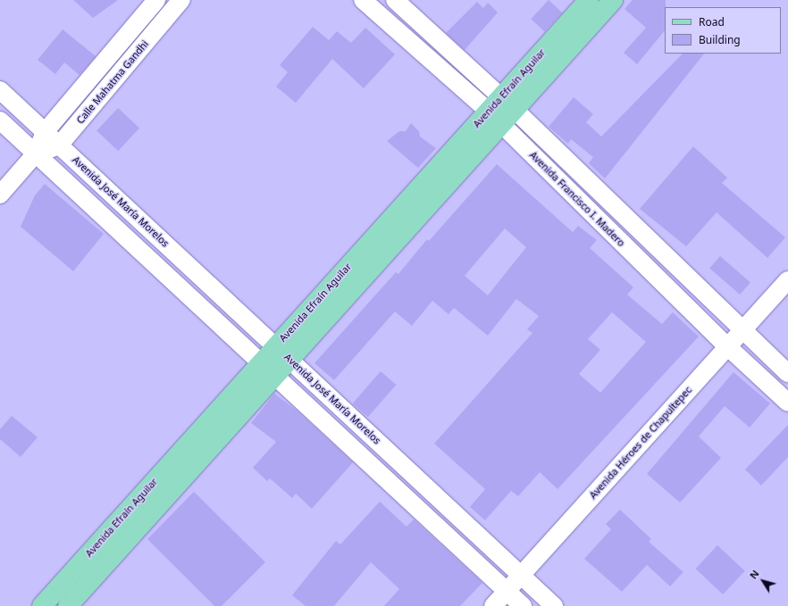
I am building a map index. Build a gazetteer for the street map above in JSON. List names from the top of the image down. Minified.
{"streets":{"main road":["Avenida Efraín Aguilar"],"street":["Calle Mahatma Gandhi","Avenida Francisco I. Madero","Avenida José María Morelos","Avenida Héroes de Chapultepec"]},"crossings":[["Calle Mahatma Gandhi","Avenida José María Morelos"],["Avenida Efraín Aguilar","Avenida Francisco I. Madero"],["Avenida Efraín Aguilar","Avenida José María Morelos"],["Avenida Francisco I. Madero","Avenida Héroes de Chapultepec"],["Avenida José María Morelos","Avenida Héroes de Chapultepec"]],"legend":["Road","Building"],"north":"top left"}
